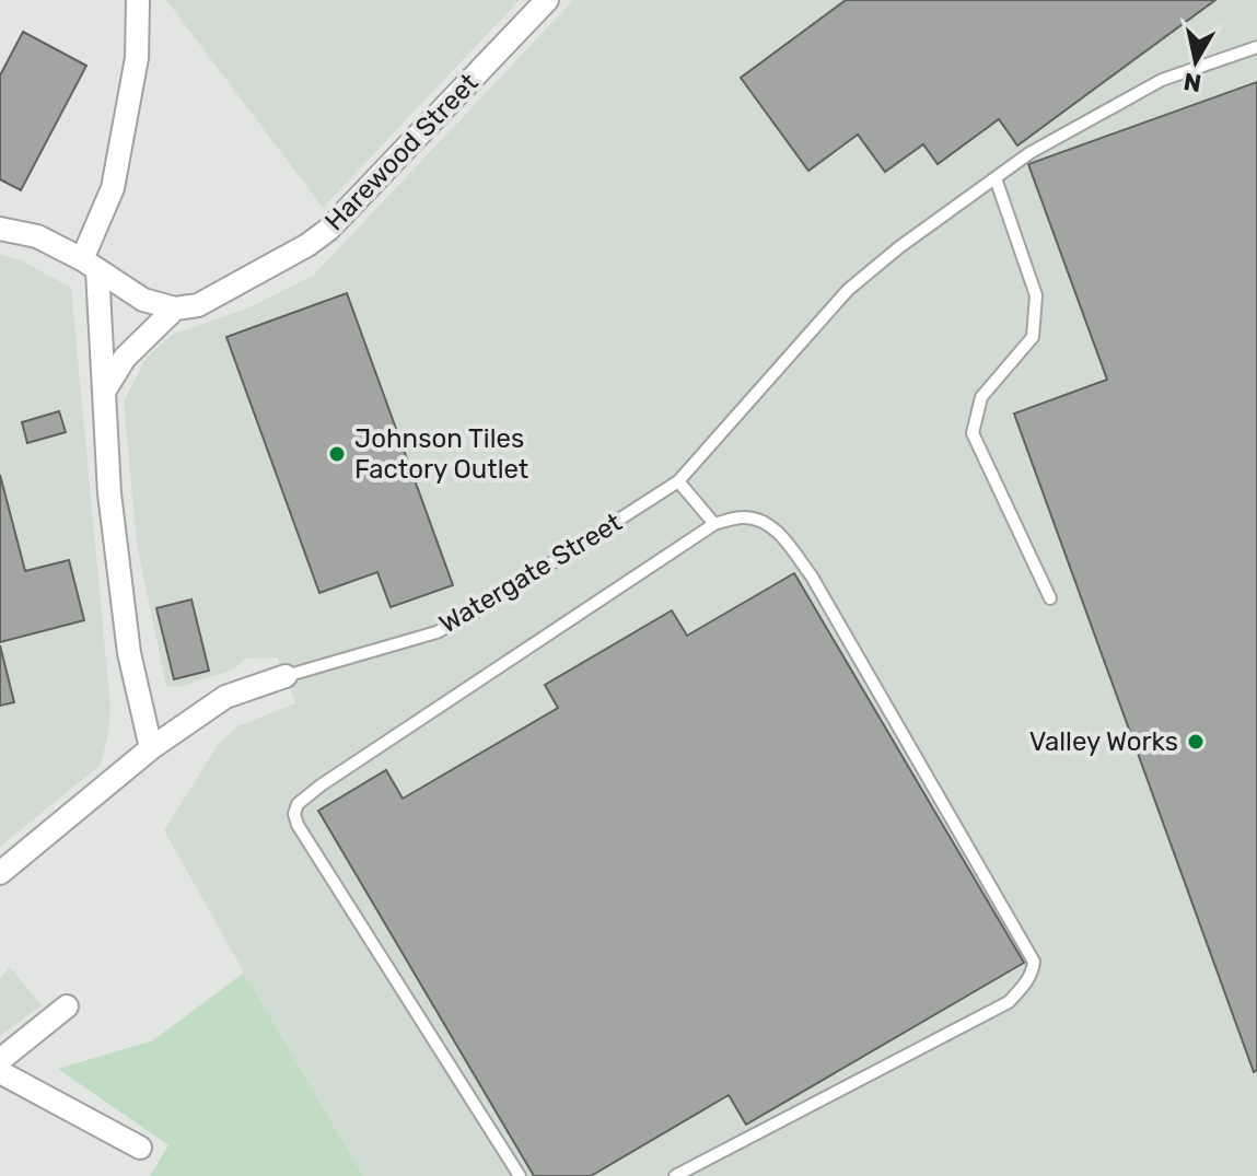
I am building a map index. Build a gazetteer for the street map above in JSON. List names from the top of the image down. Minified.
{"streets":{"street":["Harewood Street","Watergate Street"]},"places":["Johnson Tiles Factory Outlet","Valley Works"],"north":"bottom"}
